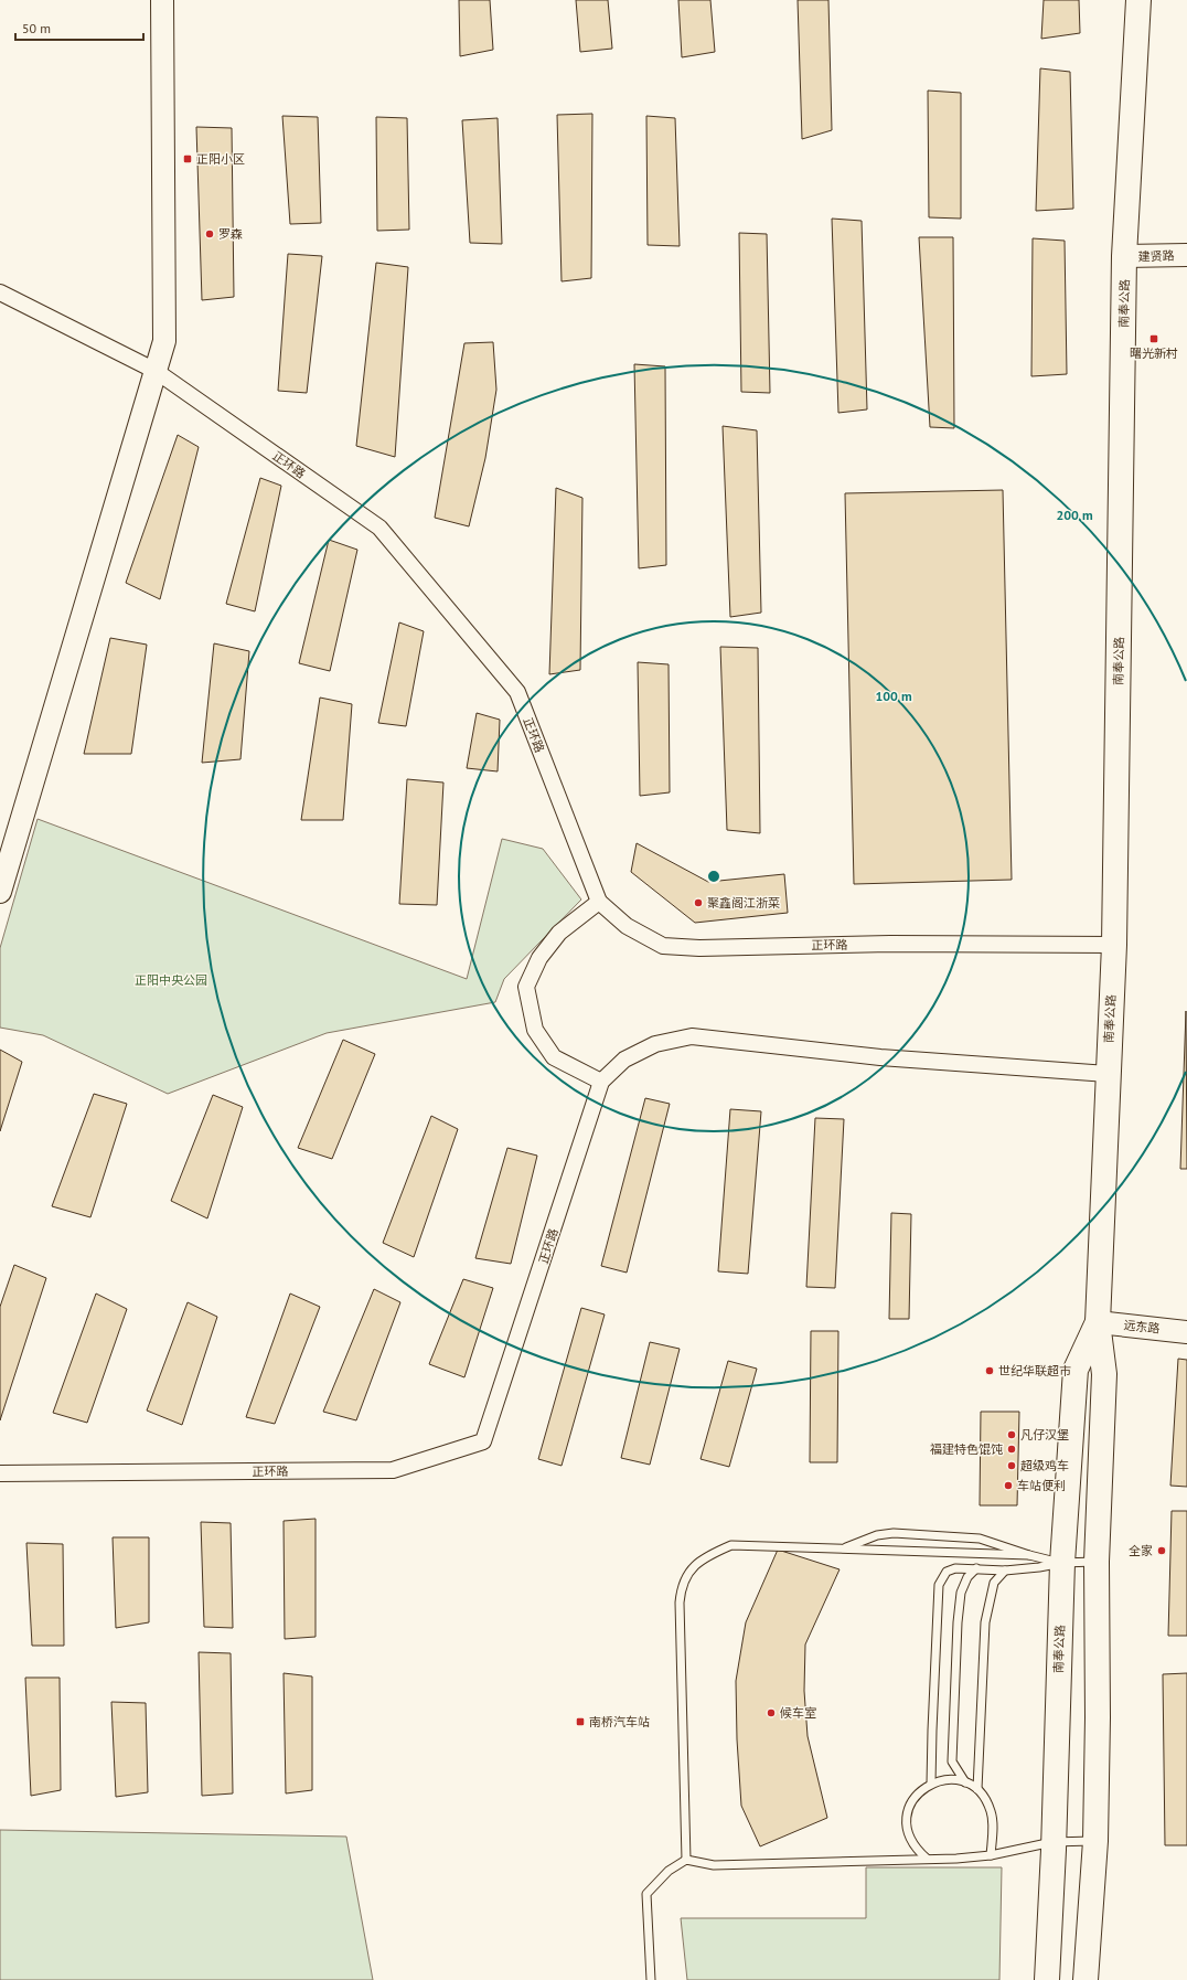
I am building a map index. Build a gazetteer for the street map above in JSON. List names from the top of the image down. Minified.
{"streets":{"main road":["建贤路","南奉公路","远东路"],"street":["正环路"]},"crossings":[["建贤路","南奉公路"],["南奉公路","正环路"],["南奉公路","远东路"]],"parks":["正阳中央公园"],"places":{"transit":["正阳小区","曙光新村","南桥汽车站"],"other":["罗森","聚鑫阁江浙菜","世纪华联超市","凡仔汉堡","福建特色馄饨","超级鸡车","车站便利","全家","候车室"]},"scale_bar":"50 m","rings":["200 m","100 m"]}
